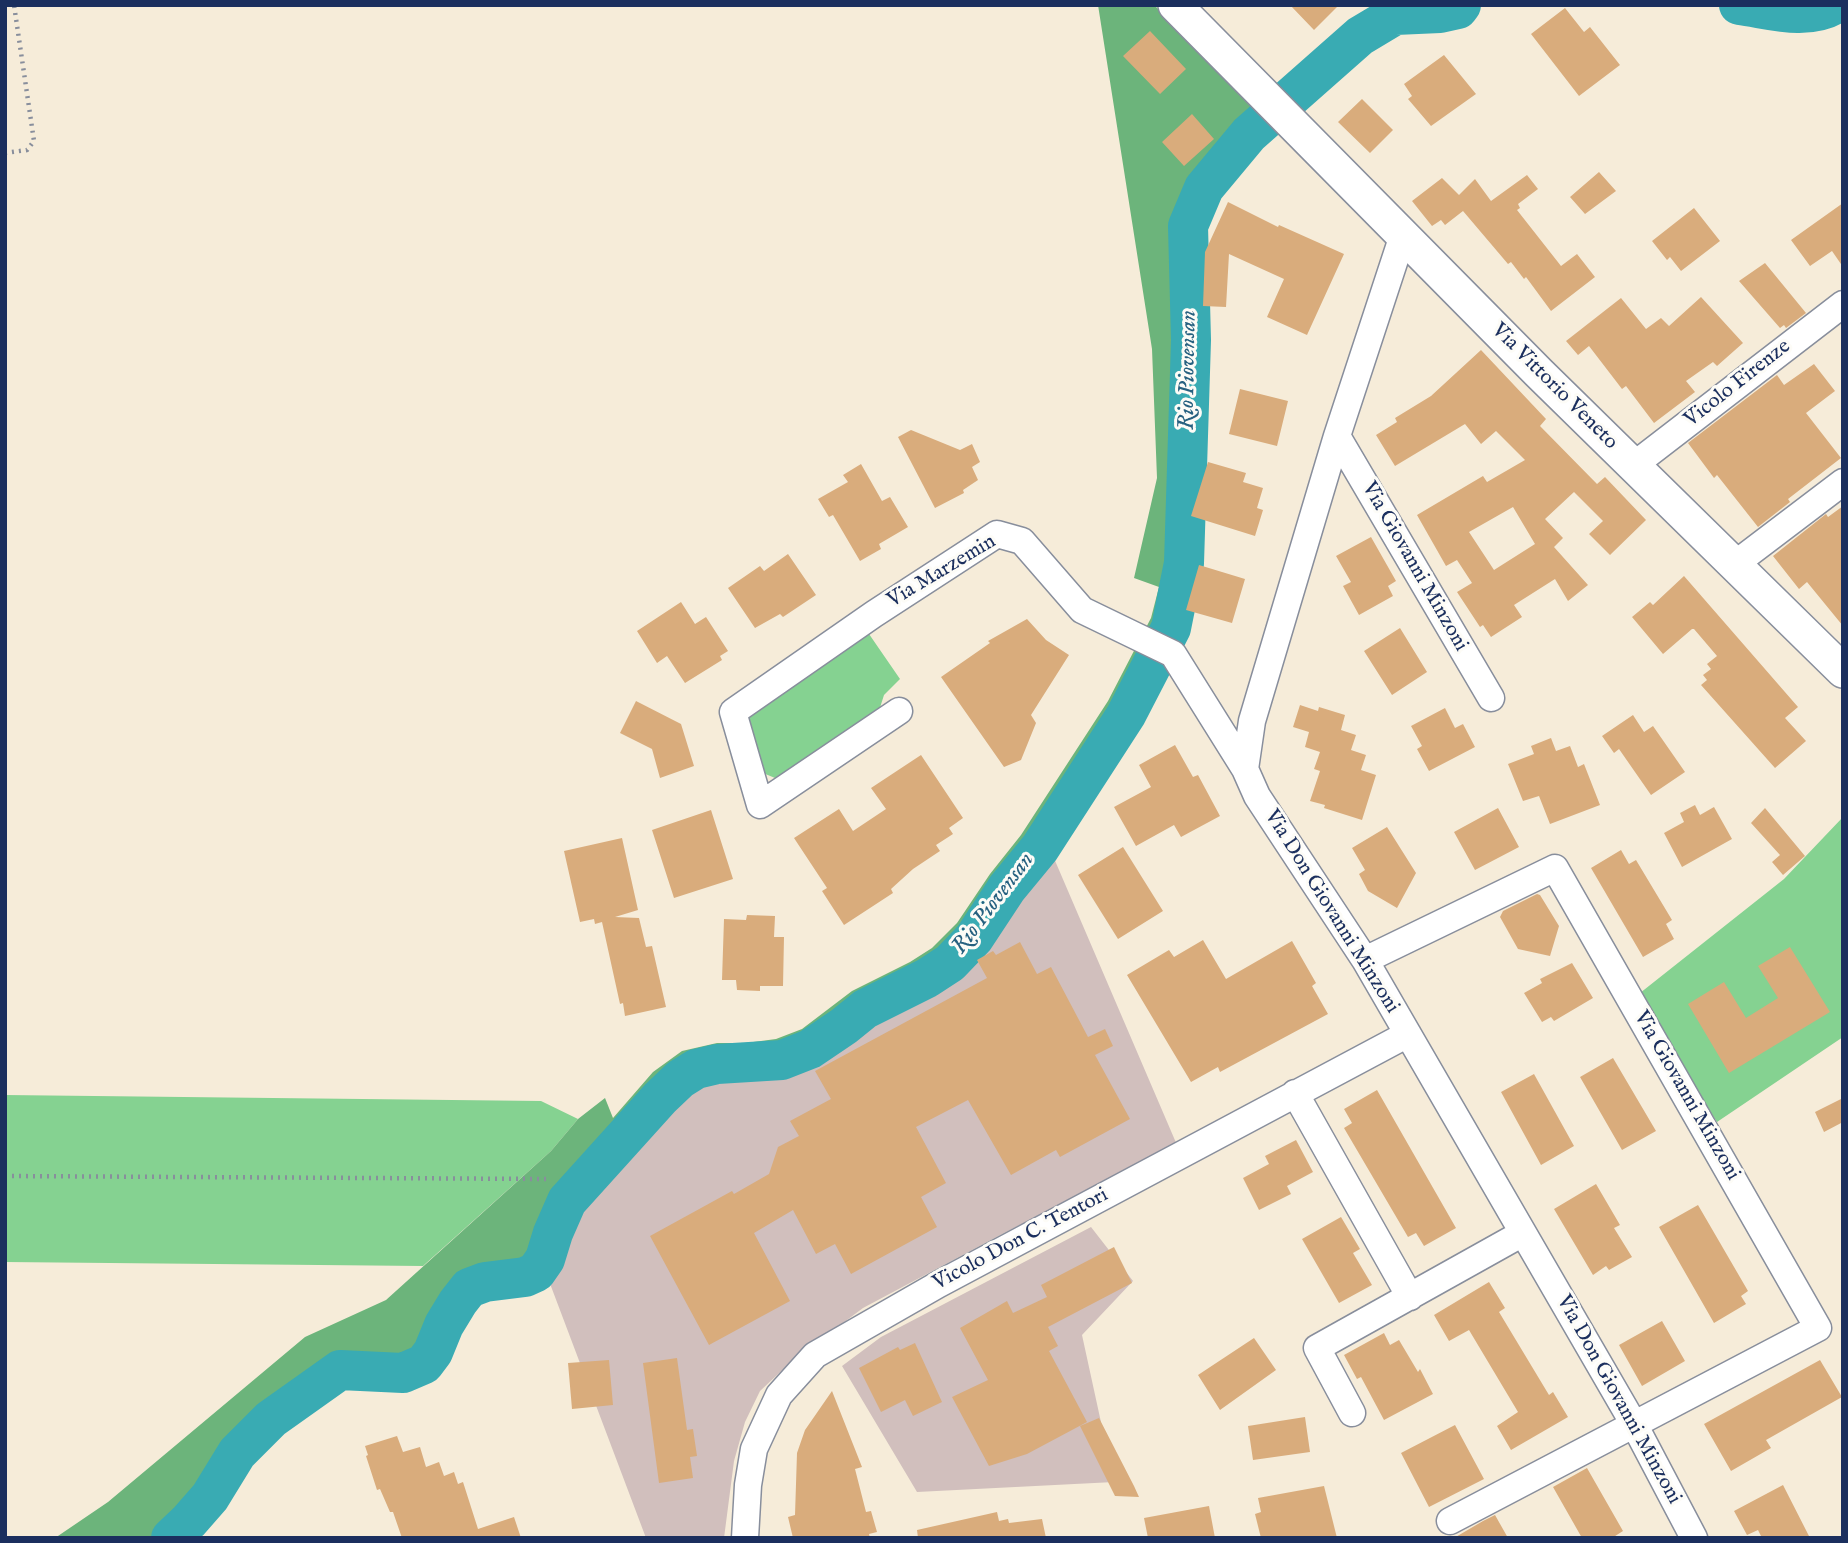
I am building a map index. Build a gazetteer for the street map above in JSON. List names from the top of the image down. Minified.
{"streets":{"street":["Vicolo Firenze","Via Vittorio Veneto","Via Giovanni Minzoni","Via Marzemin","Via Don Giovanni Minzoni","Vicolo Don C. Tentori"]},"crossings":[["Vicolo Firenze","Via Vittorio Veneto"],["Via Giovanni Minzoni","Via Don Giovanni Minzoni"],["Via Marzemin","Via Don Giovanni Minzoni"],["Via Don Giovanni Minzoni","Vicolo Don C. Tentori"]],"water":["Rio Piovensan"]}
